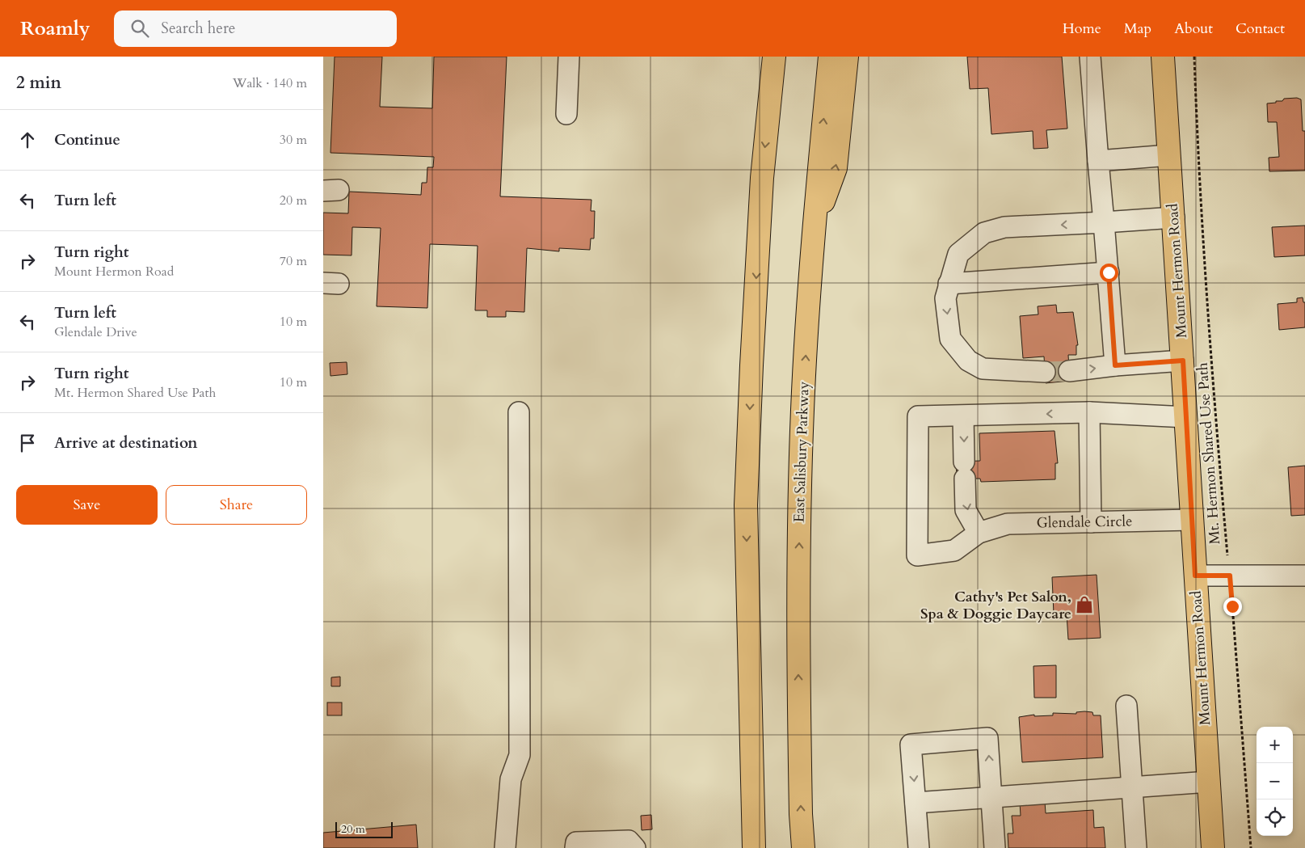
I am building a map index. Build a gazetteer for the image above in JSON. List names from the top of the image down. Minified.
{"streets":{"main road":["Mount Hermon Road","East Salisbury Parkway"],"street":["Glendale Circle"],"path":["Mt. Hermon Shared Use Path"]},"crossings":[["Mount Hermon Road","Glendale Circle"]],"places":{"shop":["Cathy's Pet Salon, Spa & Doggie Daycare"]},"scale_bar":"20 m","page":{"header":"Roamly","search":"Search here","nav":["Home","Map","About","Contact"],"heading":["2 min","Walk · 140 m"],"list":[["Continue","30 m"],["Turn left","20 m"],["Turn right","Mount Hermon Road","70 m"],["Turn left","Glendale Drive","10 m"],["Turn right","Mt. Hermon Shared Use Path","10 m"],"Arrive at destination"],"buttons":["Save","Share"],"map_buttons":["+","−"],"scale":"20 m"}}
